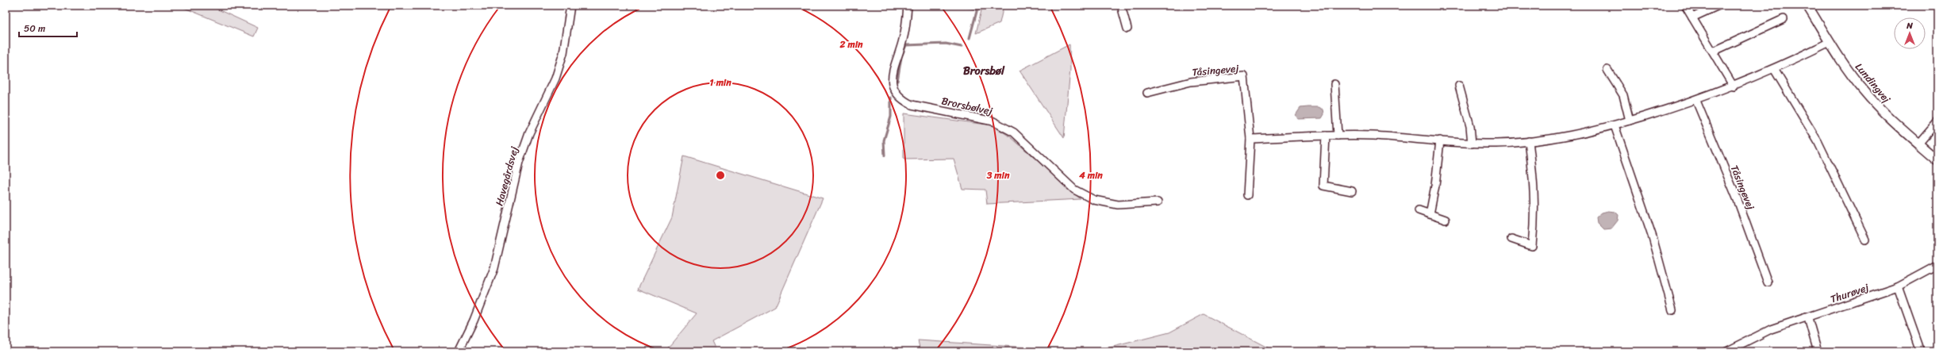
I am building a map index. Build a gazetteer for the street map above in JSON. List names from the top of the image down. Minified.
{"streets":{"street":["Tåsingevej","Lundingvej","Brorsbølvej","Havegårdsvej","Thurøvej"]},"districts":["Brorsbøl"],"scale_bar":"50 m","north":"top","rings":["2 min","1 min","3 min","4 min"]}
